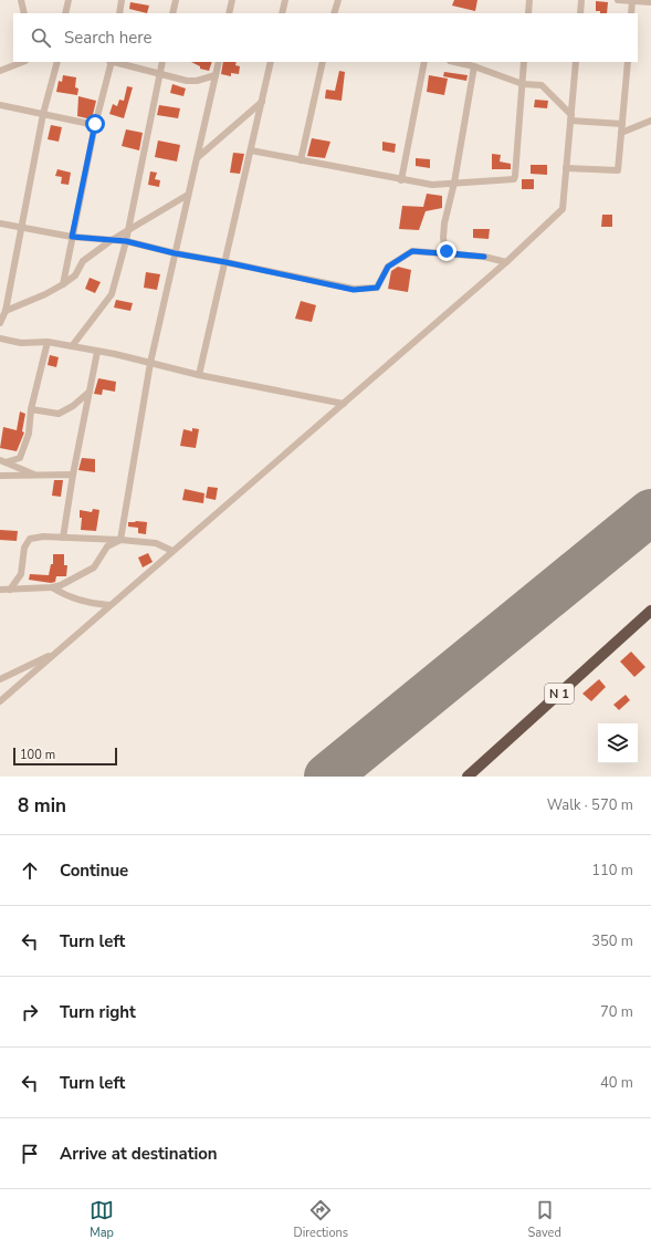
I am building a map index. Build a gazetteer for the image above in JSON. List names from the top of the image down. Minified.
{"streets":{"highway":["N 1"]},"scale_bar":"100 m","page":{"search":"Search here","scale":"100 m","heading":["8 min","Walk · 570 m"],"list":[["Continue","110 m"],["Turn left","350 m"],["Turn right","70 m"],["Turn left","40 m"],"Arrive at destination"],"nav":["Map","Directions","Saved"]}}
